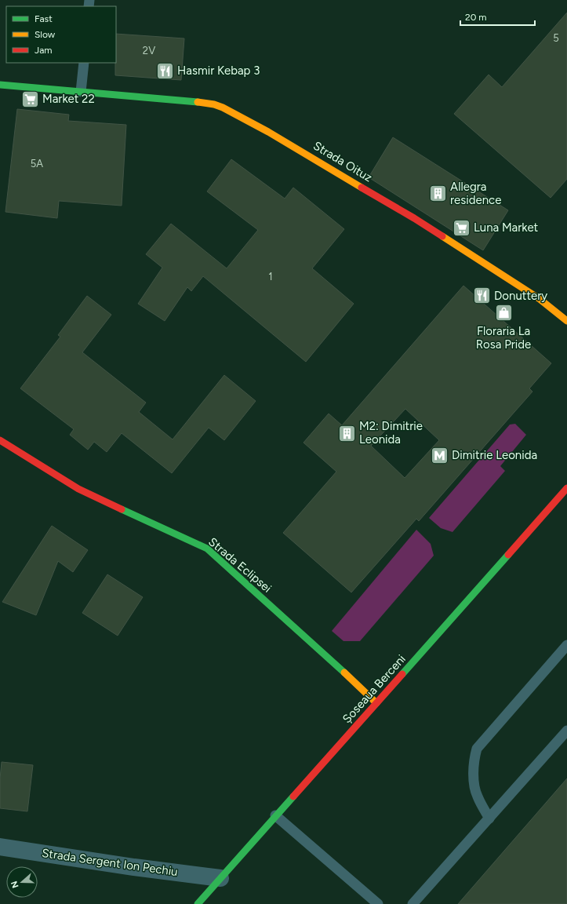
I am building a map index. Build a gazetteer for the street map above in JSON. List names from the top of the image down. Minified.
{"streets":{"street":["Strada Oituz","Strada Eclipsei","Șoseaua Berceni","Strada Sergent Ion Pechiu"]},"crossings":[["Strada Eclipsei","Șoseaua Berceni"],["Șoseaua Berceni","Strada Sergent Ion Pechiu"]],"places":{"restaurant":["Hasmir Kebap 3","Donuttery"],"supermarket":["Market 22","Luna Market"],"building":["Allegra residence","M2: Dimitrie Leonida"],"shop":["Floraria La Rosa Pride"],"metro station":["Dimitrie Leonida"]},"house_numbers":["5","2V","5A","1"],"legend":["Fast","Slow","Jam"],"scale_bar":"20 m","north":"left"}
